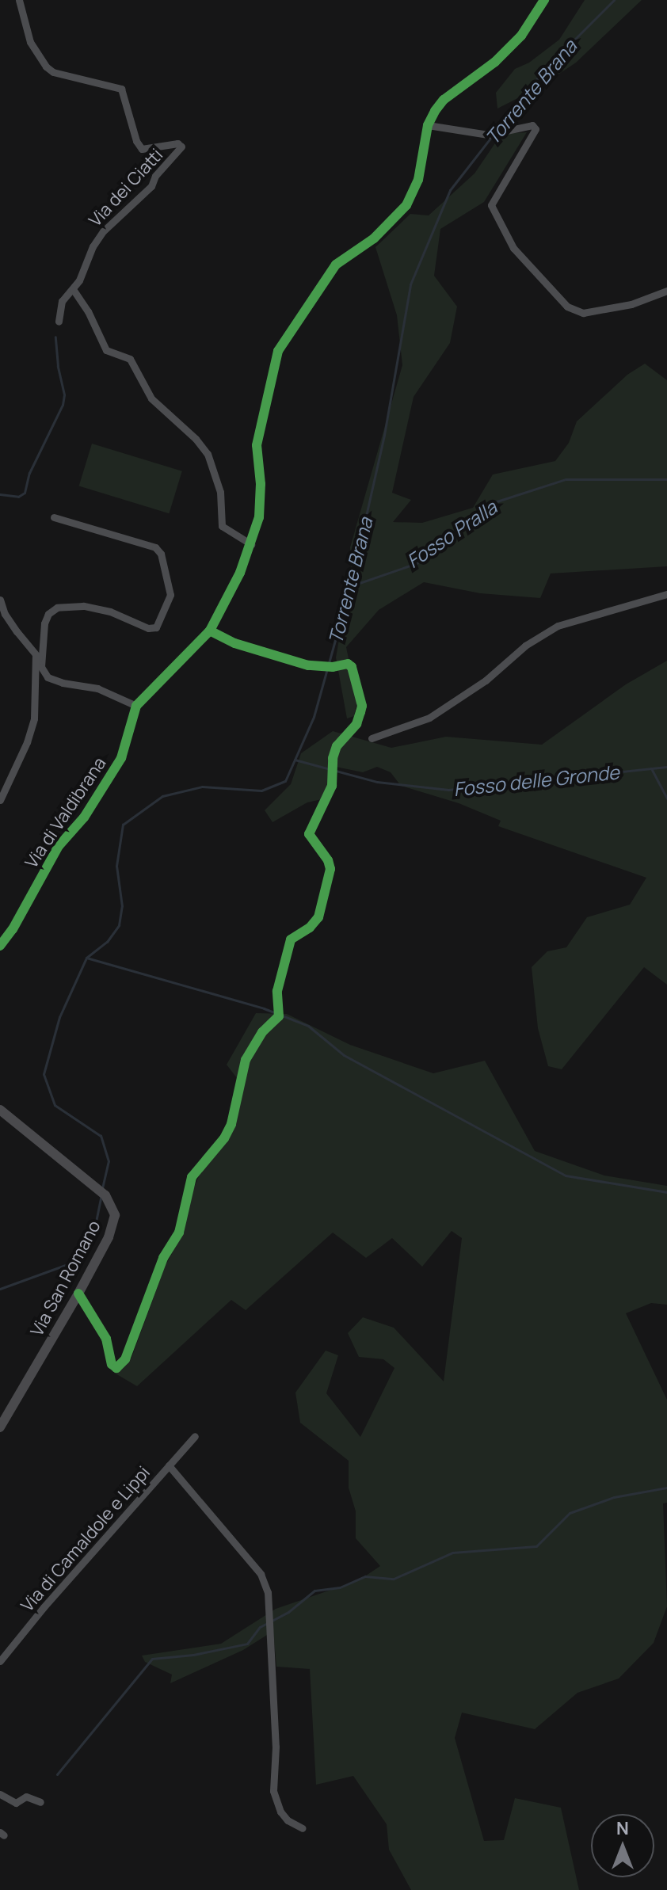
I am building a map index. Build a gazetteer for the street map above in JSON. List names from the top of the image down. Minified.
{"streets":{"street":["Via dei Ciatti","Via di Valdibrana","Via San Romano","Via di Camaldole e Lippi"]},"water":["Torrente Brana","Fosso Pralla","Fosso delle Gronde"],"north":"top"}
